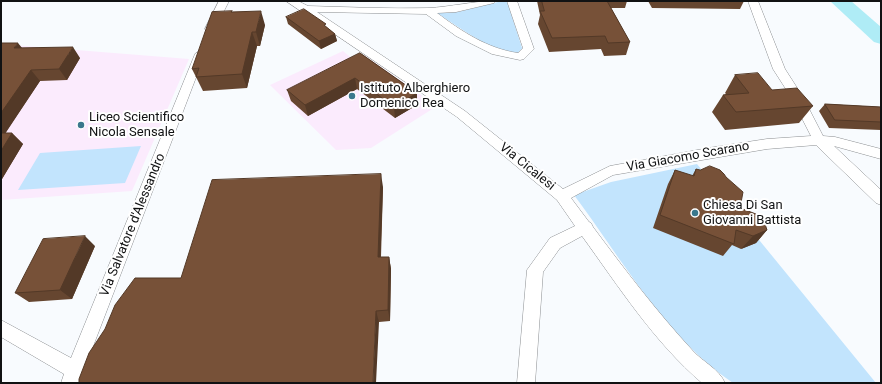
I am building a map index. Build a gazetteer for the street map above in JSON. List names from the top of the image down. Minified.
{"streets":{"street":["Via Giacomo Scarano","Via Cicalesi","Via Salvatore d'Alessandro"]},"crossings":[["Via Giacomo Scarano","Via Cicalesi"]],"places":["Istituto Alberghiero Domenico Rea","Liceo Scientifico Nicola Sensale","Chiesa Di San Giovanni Battista"]}
